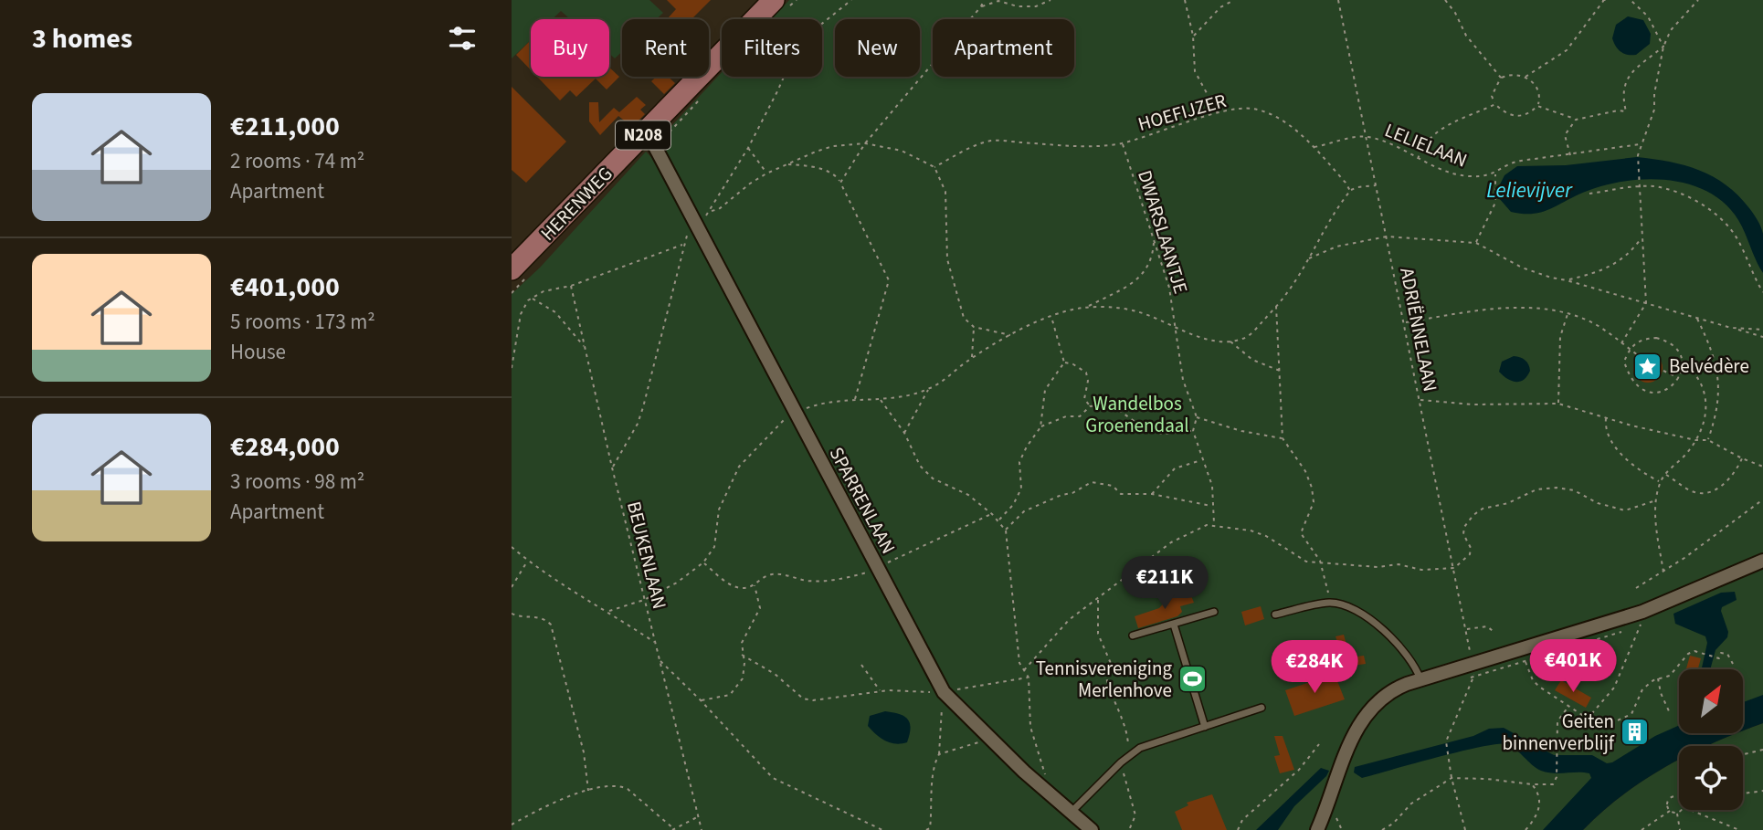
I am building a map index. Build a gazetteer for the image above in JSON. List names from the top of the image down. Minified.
{"streets":{"main road":["N208","HERENWEG"],"street":["SPARRENLAAN"],"path":["HOEFIJZER","LELIELAAN","DWARSLAANTJE","ADRIËNNELAAN","BEUKENLAAN"]},"crossings":[["HOEFIJZER","LELIELAAN"],["HOEFIJZER","DWARSLAANTJE"],["LELIELAAN","ADRIËNNELAAN"],["HERENWEG","SPARRENLAAN"]],"water":["Lelievijver"],"parks":["Wandelbos Groenendaal"],"places":{"place":["Belvédère"],"sports":["Tennisvereniging Merlenhove"],"building":["Geiten binnenverblijf"]},"north":"top right","page":{"heading":"3 homes","chip":["Buy","Rent","Filters","New","Apartment"],"list":[{"name":"€211,000","note":"2 rooms · 74 m² · Apartment"},{"name":"€401,000","note":"5 rooms · 173 m² · House"},{"name":"€284,000","note":"3 rooms · 98 m² · Apartment"}],"price":["€211K","€401K","€284K"]}}
